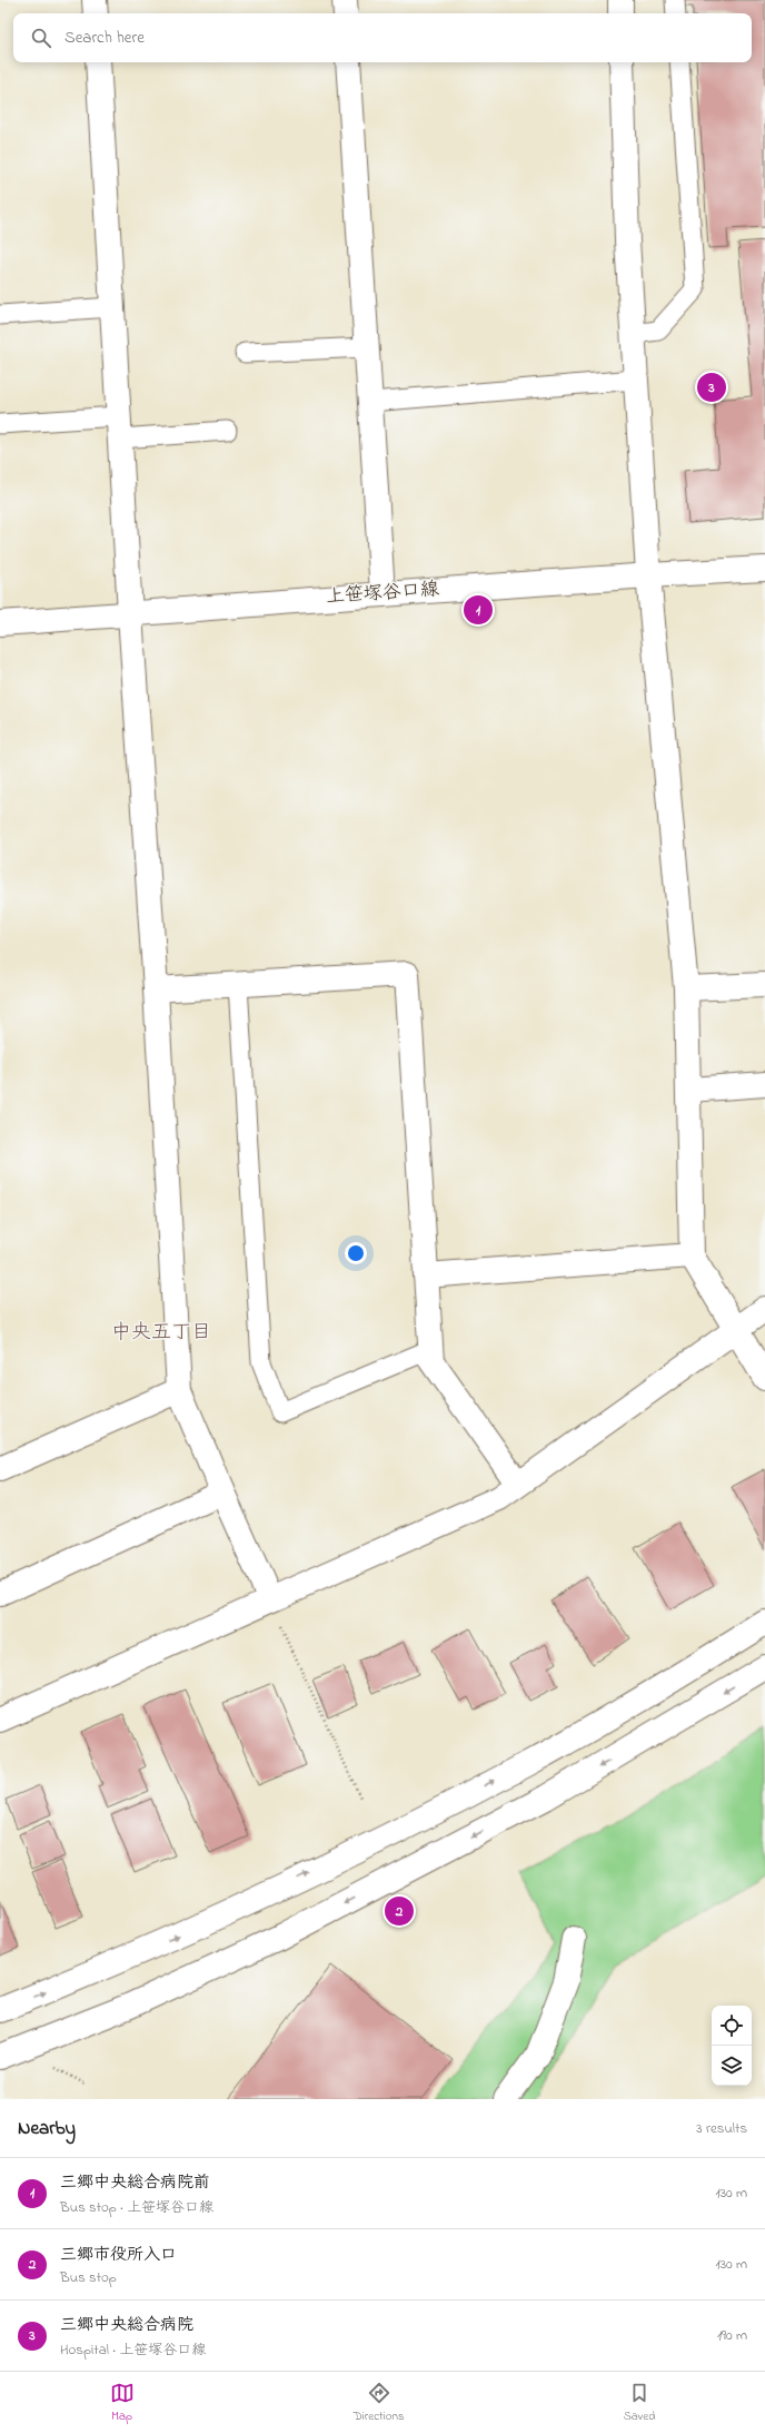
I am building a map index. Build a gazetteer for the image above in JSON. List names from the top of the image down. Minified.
{"streets":{"street":["上笹塚谷口線"]},"districts":["中央五丁目"],"page":{"search":"Search here","pins":["3","1","2"],"heading":["Nearby","3 results"],"list":[{"mark":"1","name":"三郷中央総合病院前","note":"Bus stop · 上笹塚谷口線","value":"130 m"},{"mark":"2","name":"三郷市役所入口","note":"Bus stop","value":"130 m"},{"mark":"3","name":"三郷中央総合病院","note":"Hospital · 上笹塚谷口線","value":"190 m"}],"nav":["Map","Directions","Saved"]}}
